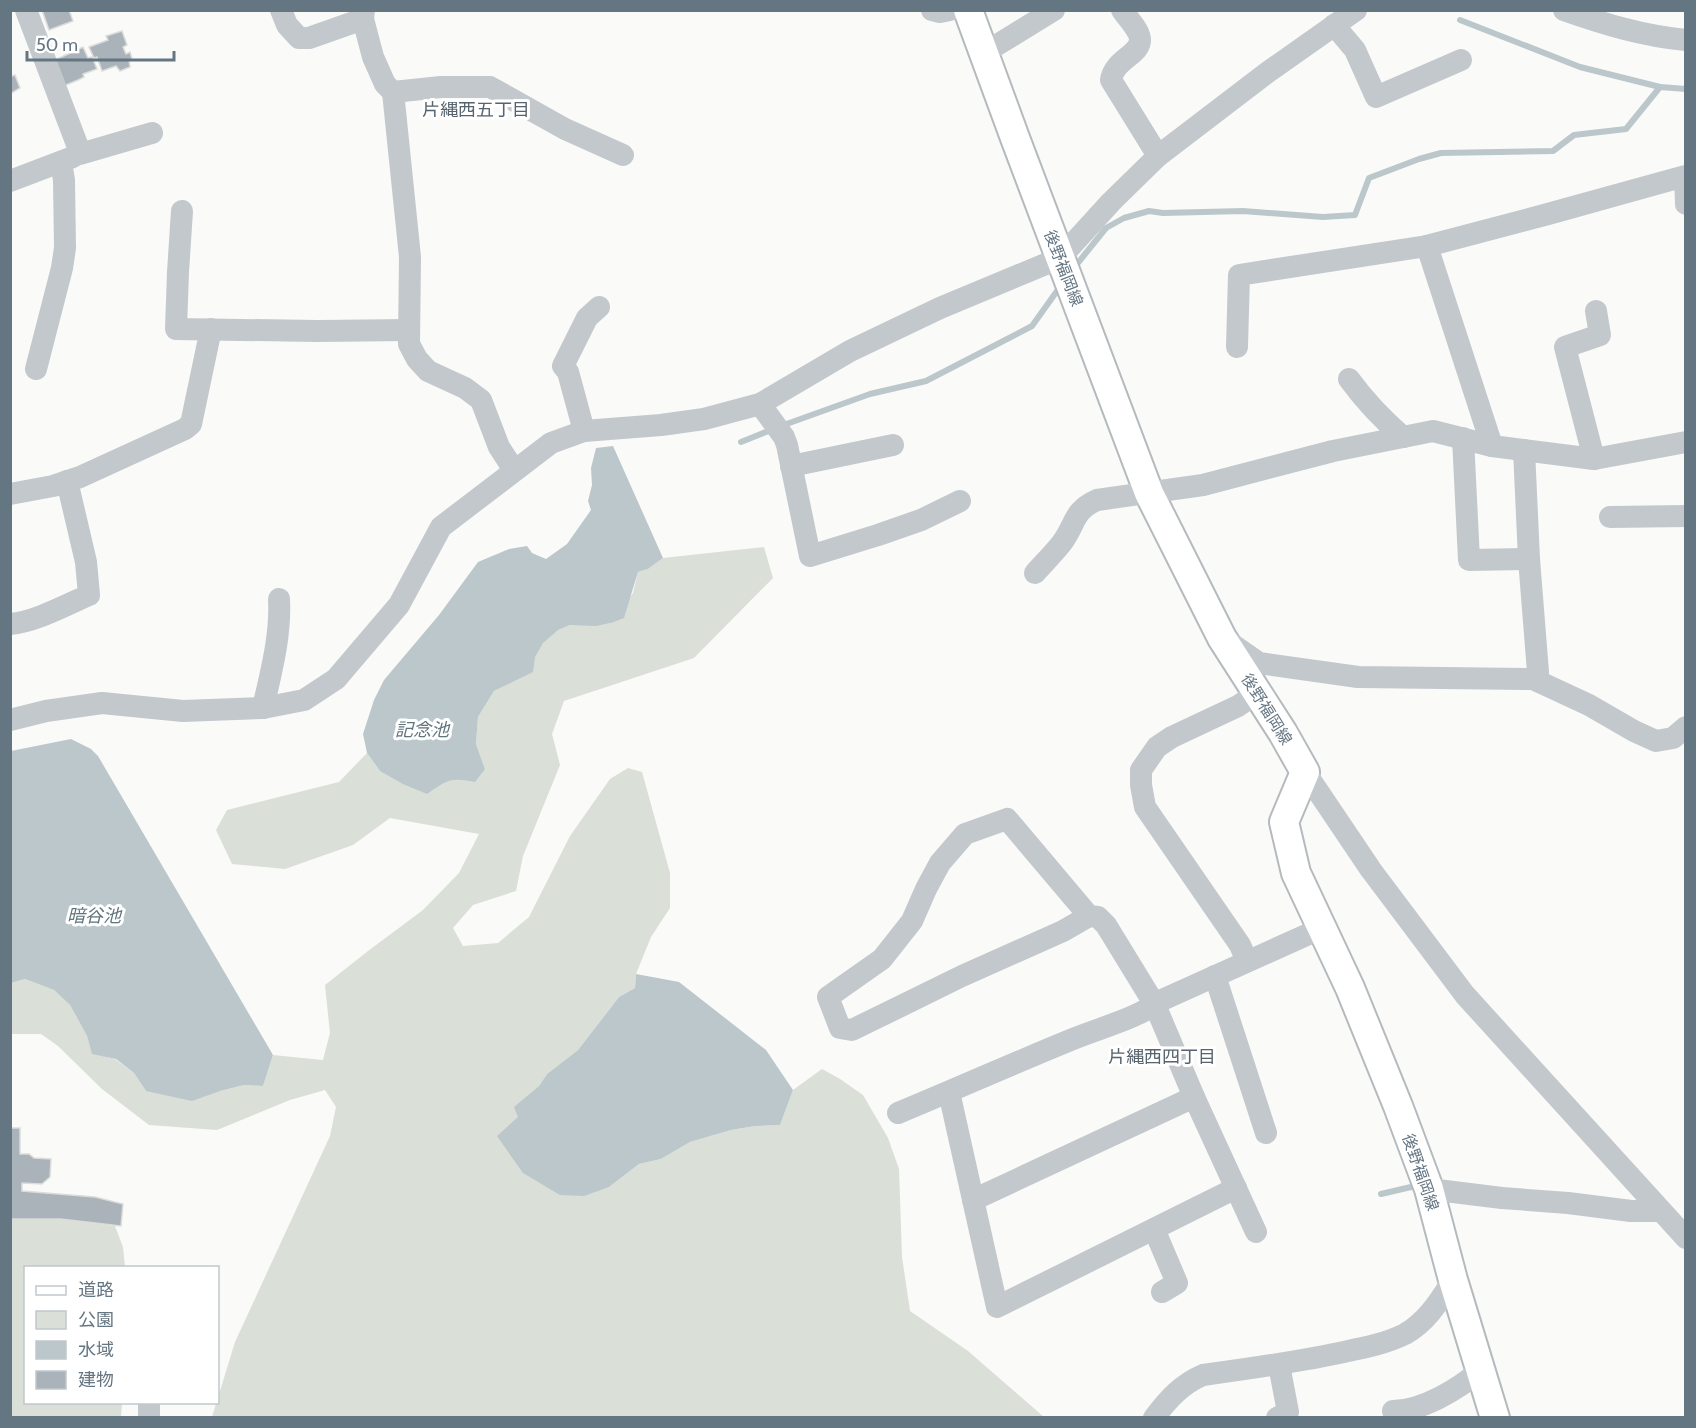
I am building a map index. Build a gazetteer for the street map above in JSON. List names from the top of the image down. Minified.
{"streets":{"main road":["後野福岡線"]},"districts":["片縄西五丁目","片縄西四丁目"],"water":["記念池","暗谷池"],"legend":["道路","公園","水域","建物"],"scale_bar":"50 m"}
